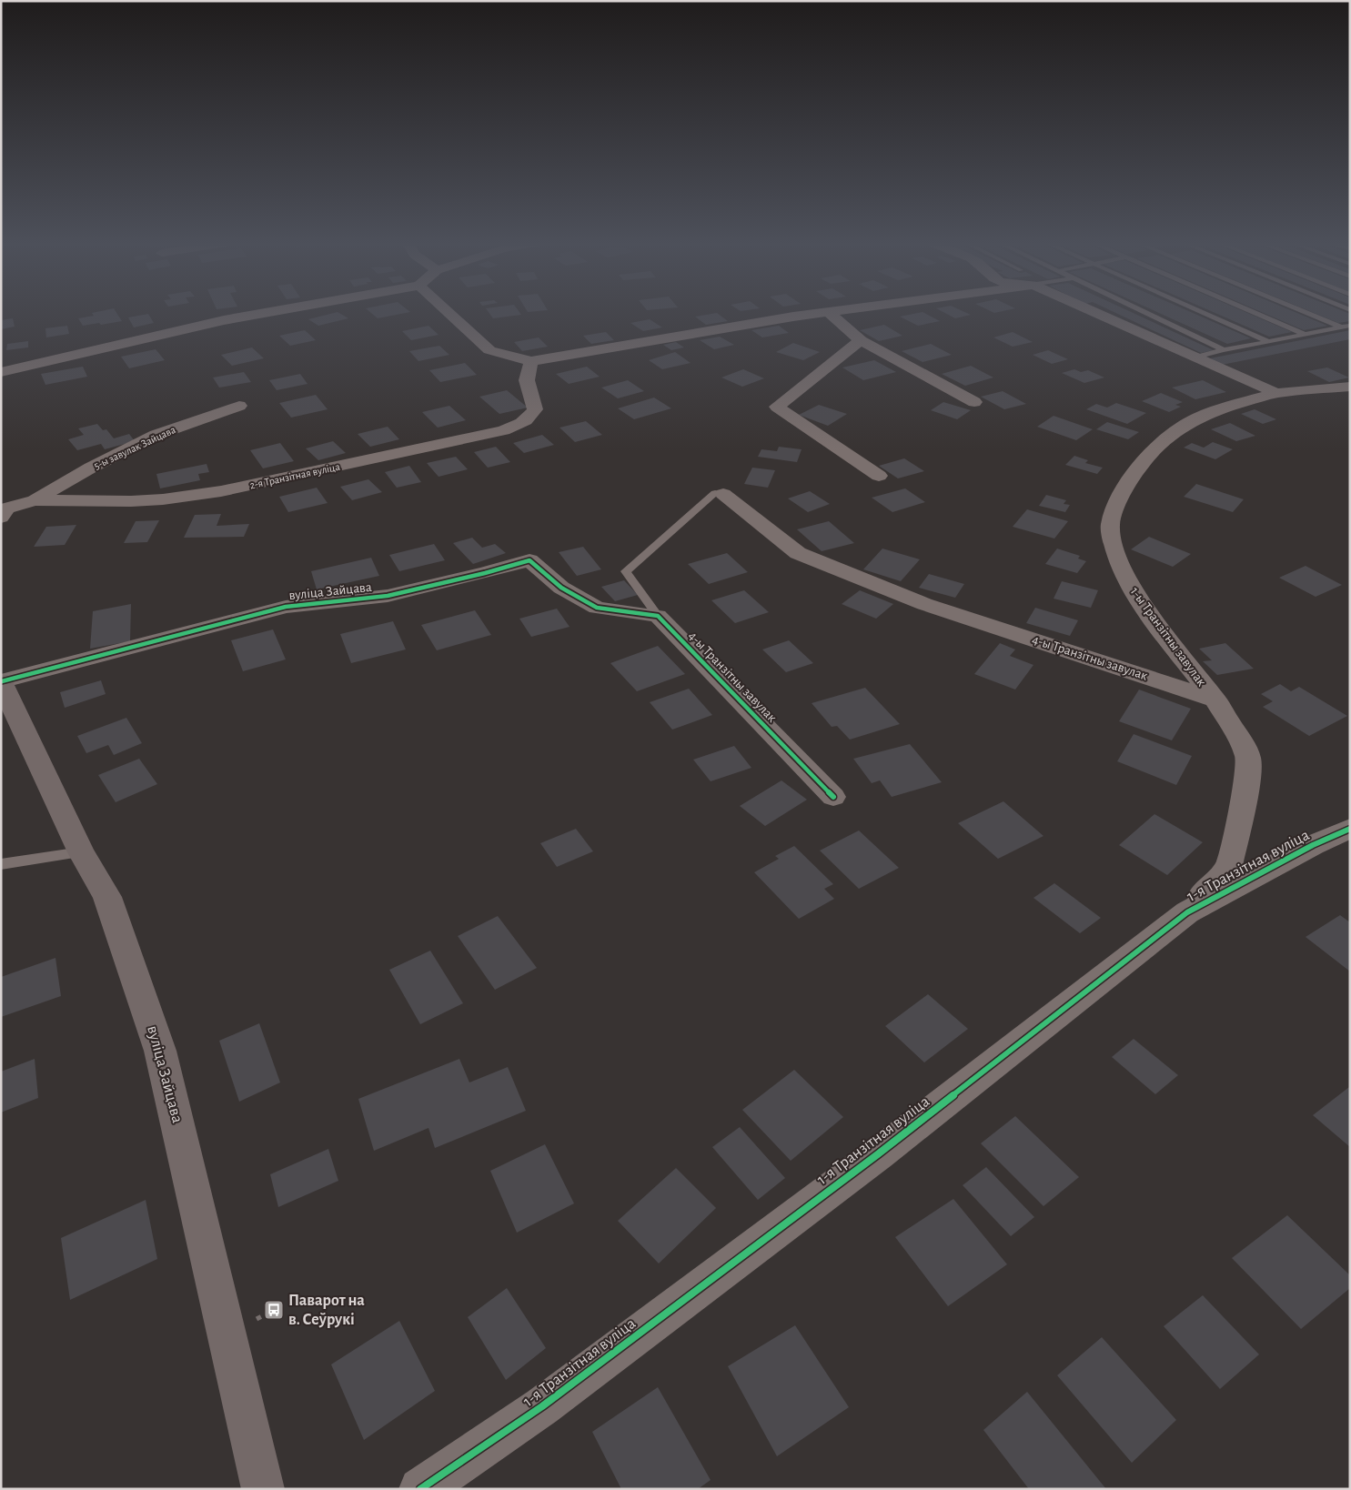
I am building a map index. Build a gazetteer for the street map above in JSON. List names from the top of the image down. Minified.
{"streets":{"street":["5-ы завулак Зайцава","2-я Транзітная вуліца","вуліца Зайцава","1-ы Транзітны завулак","4-ы Транзітны завулак","1-я Транзітная вуліца"]},"crossings":[["5-ы завулак Зайцава","2-я Транзітная вуліца"],["вуліца Зайцава","4-ы Транзітны завулак"],["1-ы Транзітны завулак","4-ы Транзітны завулак"],["1-ы Транзітны завулак","1-я Транзітная вуліца"]],"places":{"bus stop":["Паварот на в. Сеўрукі"]}}
